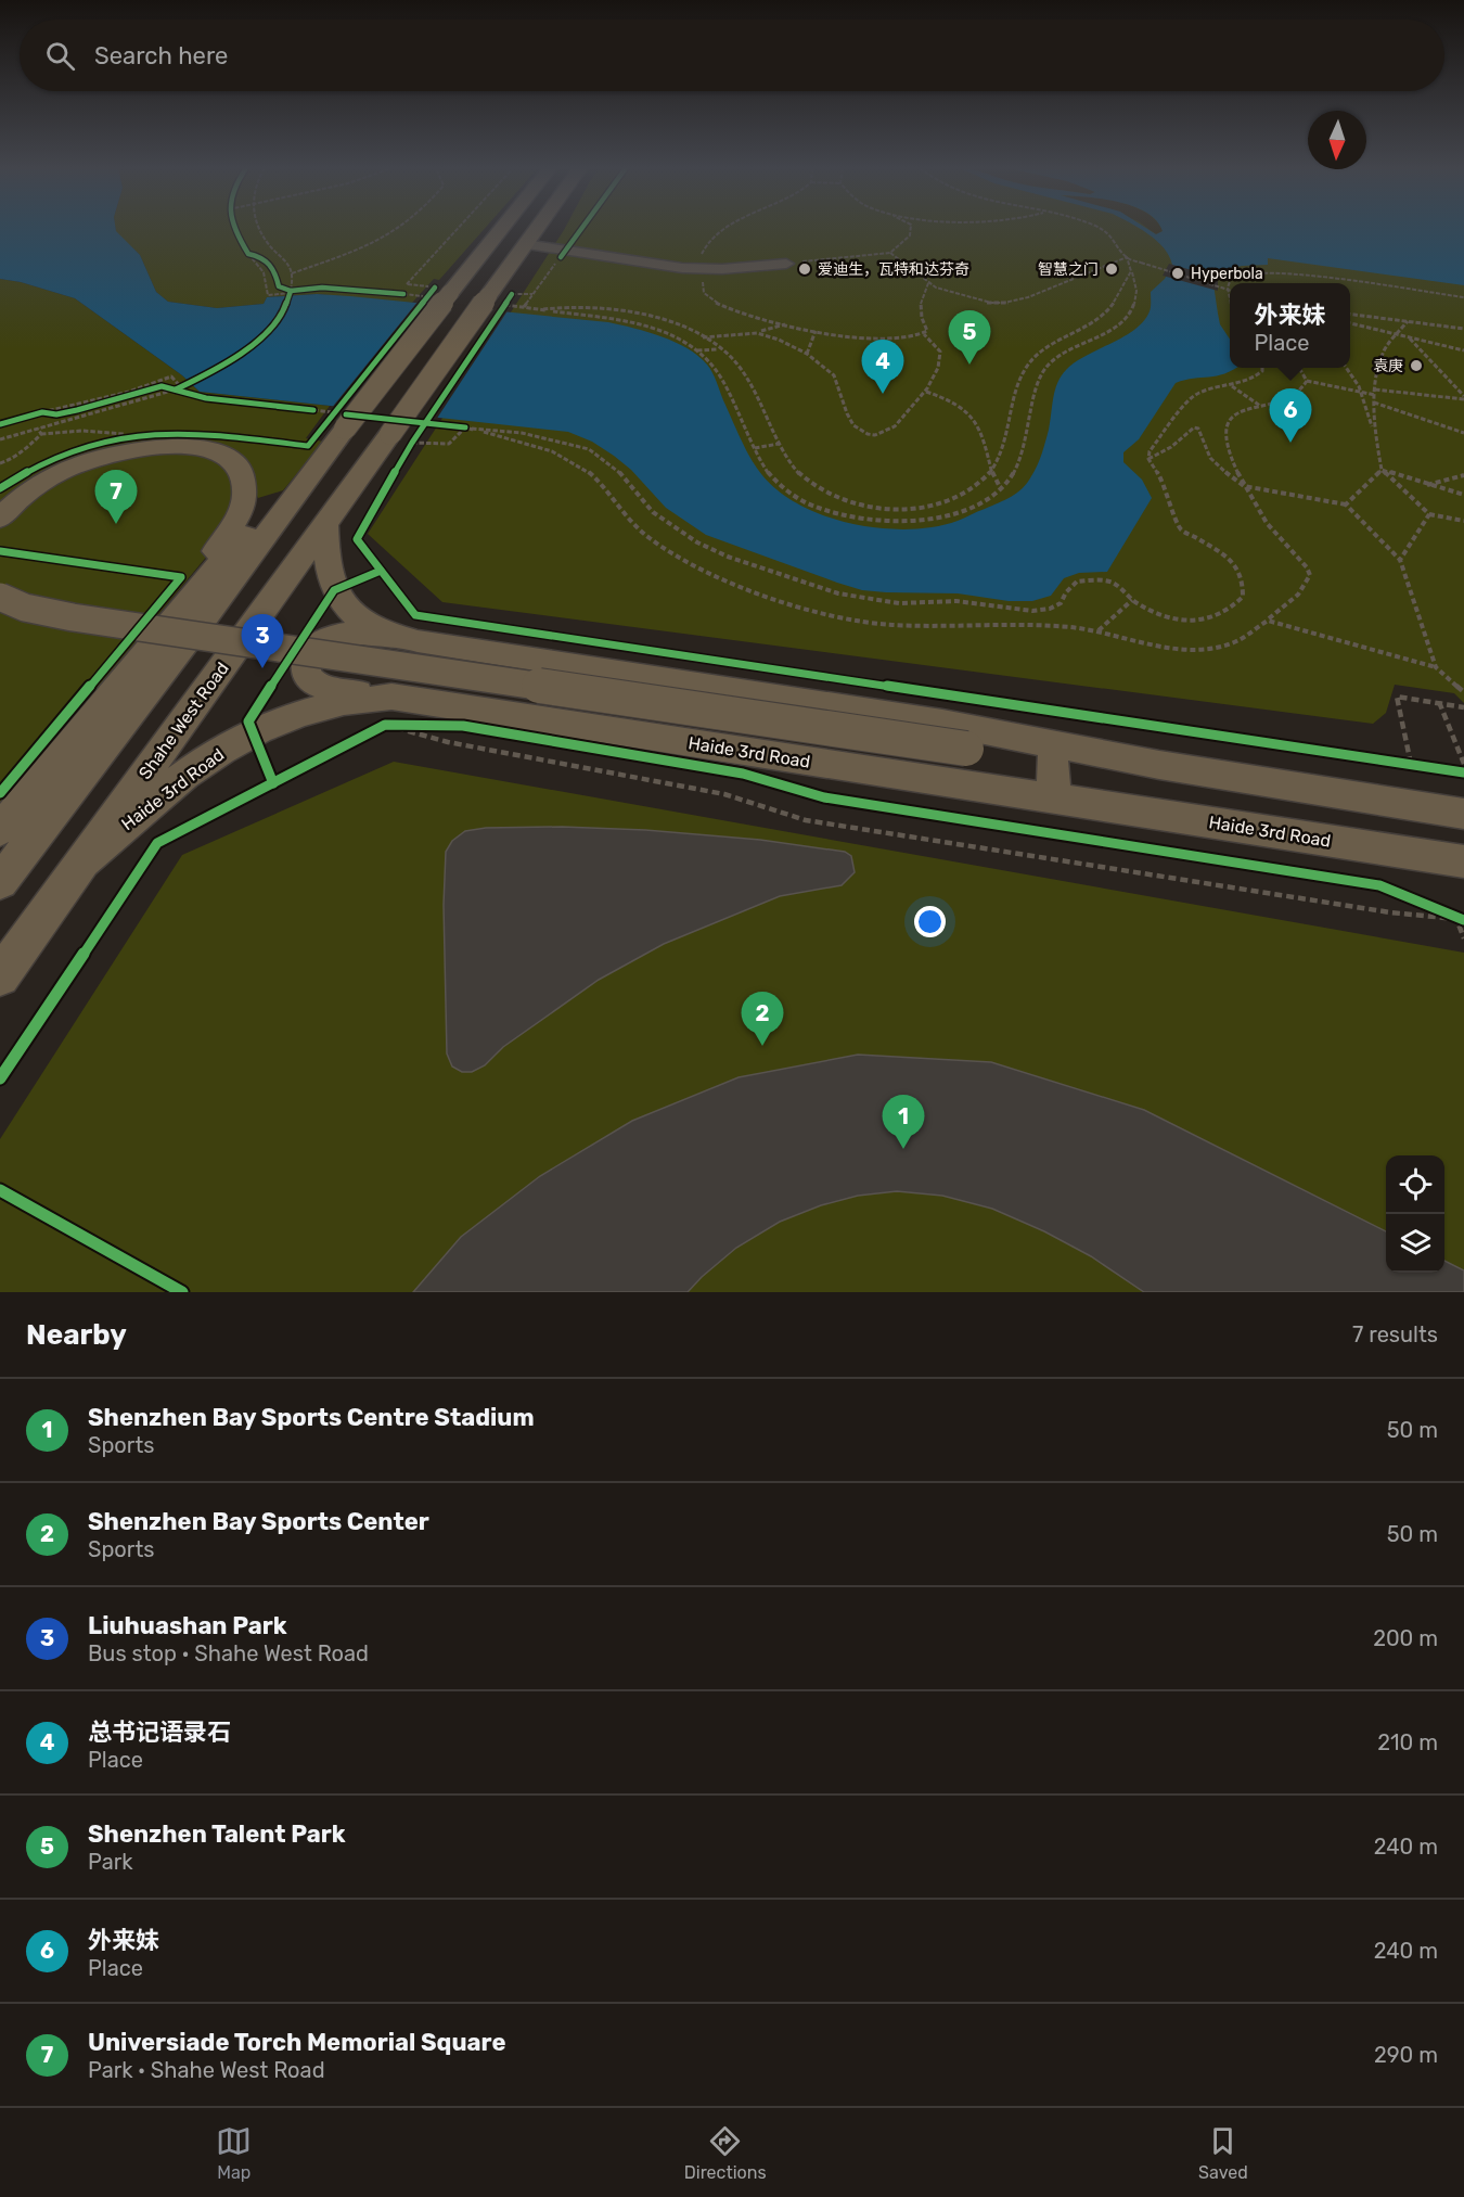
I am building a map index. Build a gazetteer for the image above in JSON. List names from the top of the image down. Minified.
{"streets":{"main road":["Shahe West Road","Haide 3rd Road"]},"crossings":[["Shahe West Road","Haide 3rd Road"]],"places":["爱迪生，瓦特和达芬奇","智慧之门","Hyperbola","袁庚"],"north":"bottom","page":{"search":"Search here","popup":["外来妹","Place"],"pins":["5","4","6","7","3","2","1"],"heading":["Nearby","7 results"],"list":[{"mark":"1","name":"Shenzhen Bay Sports Centre Stadium","note":"Sports","value":"50 m"},{"mark":"2","name":"Shenzhen Bay Sports Center","note":"Sports","value":"50 m"},{"mark":"3","name":"Liuhuashan Park","note":"Bus stop · Shahe West Road","value":"200 m"},{"mark":"4","name":"总书记语录石","note":"Place","value":"210 m"},{"mark":"5","name":"Shenzhen Talent Park","note":"Park","value":"240 m"},{"mark":"6","name":"外来妹","note":"Place","value":"240 m"},{"mark":"7","name":"Universiade Torch Memorial Square","note":"Park · Shahe West Road","value":"290 m"}],"nav":["Map","Directions","Saved"]}}
